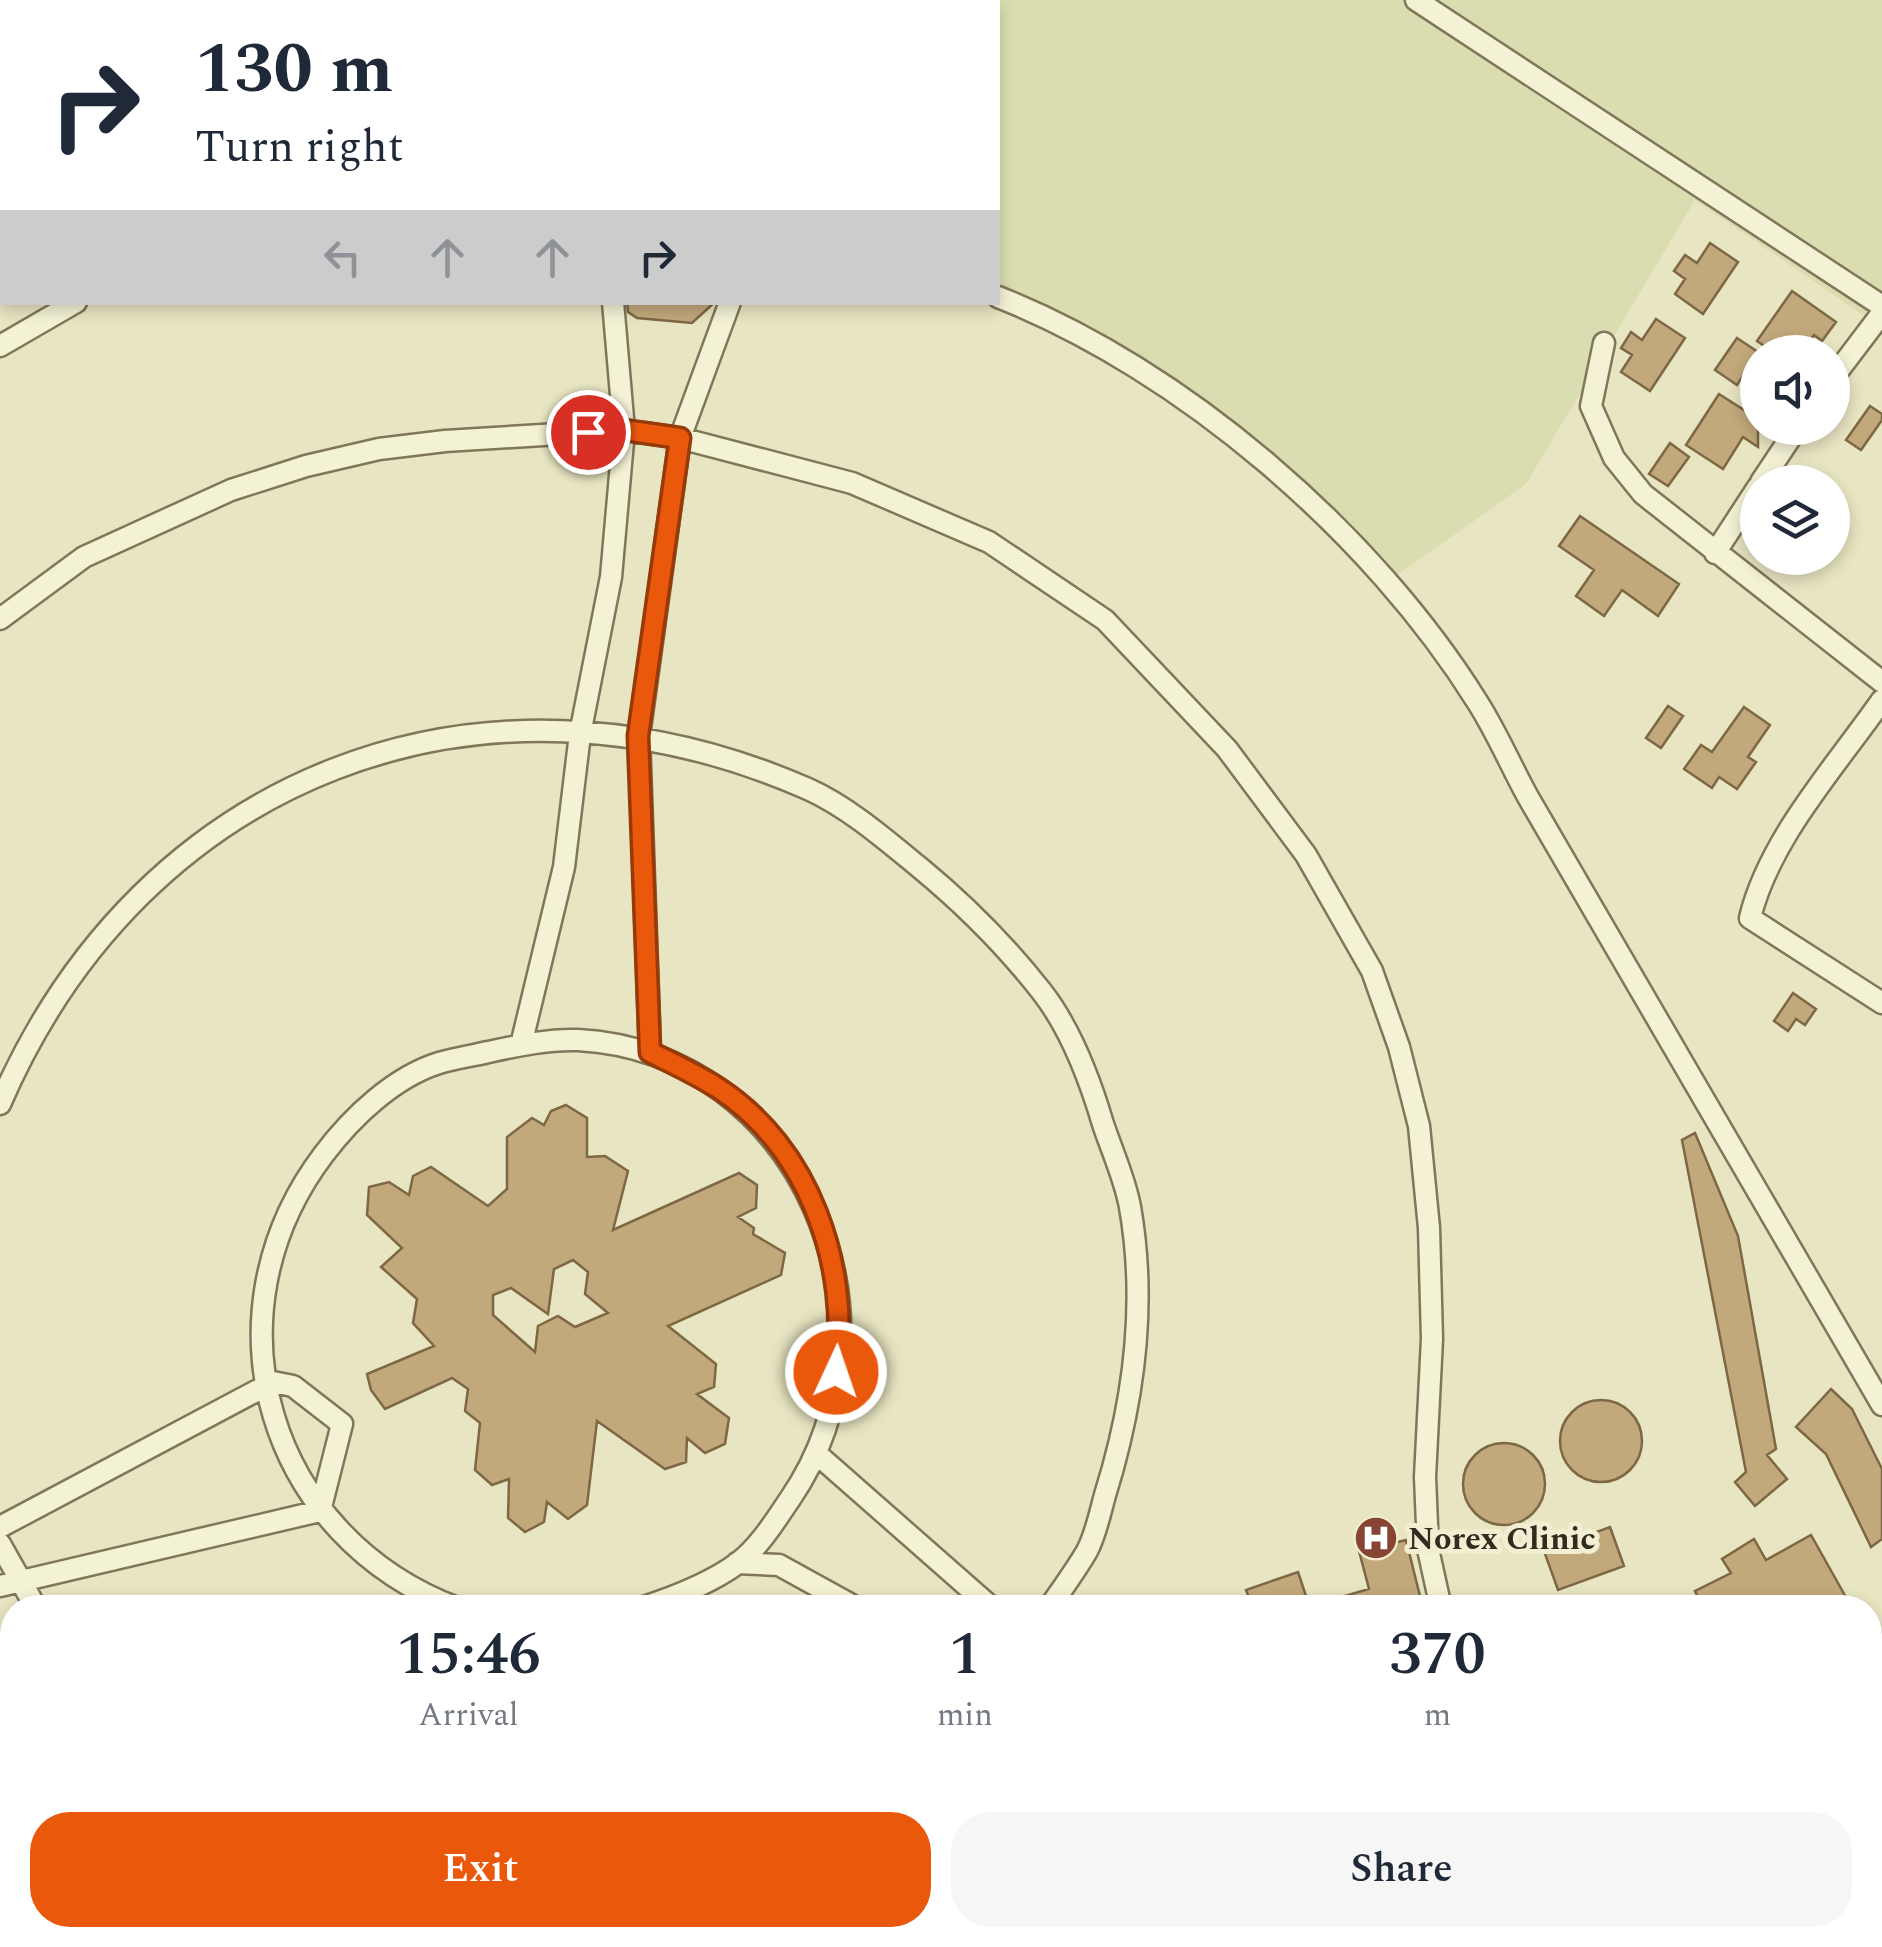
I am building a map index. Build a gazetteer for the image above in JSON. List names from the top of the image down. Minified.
{"places":{"hospital":["Norex Clinic"]},"page":{"turn":["130 m","Turn right"],"eta":["15:46","Arrival","1","min","370","m"],"buttons":["Exit","Share"]}}
